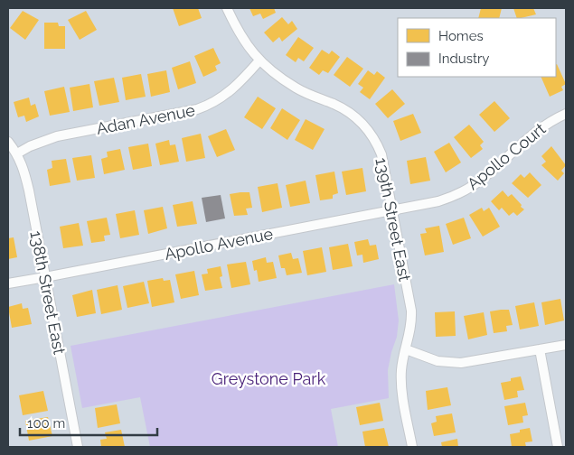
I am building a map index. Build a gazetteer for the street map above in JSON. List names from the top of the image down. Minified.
{"streets":{"street":["Adan Avenue","Apollo Court","139th Street East","Apollo Avenue","138th Street East"]},"crossings":[["Adan Avenue","139th Street East"],["Adan Avenue","138th Street East"],["Apollo Court","139th Street East"],["Apollo Court","Apollo Avenue"],["139th Street East","Apollo Avenue"],["Apollo Avenue","138th Street East"]],"parks":["Greystone Park"],"legend":["Homes","Industry"],"scale_bar":"100 m"}
